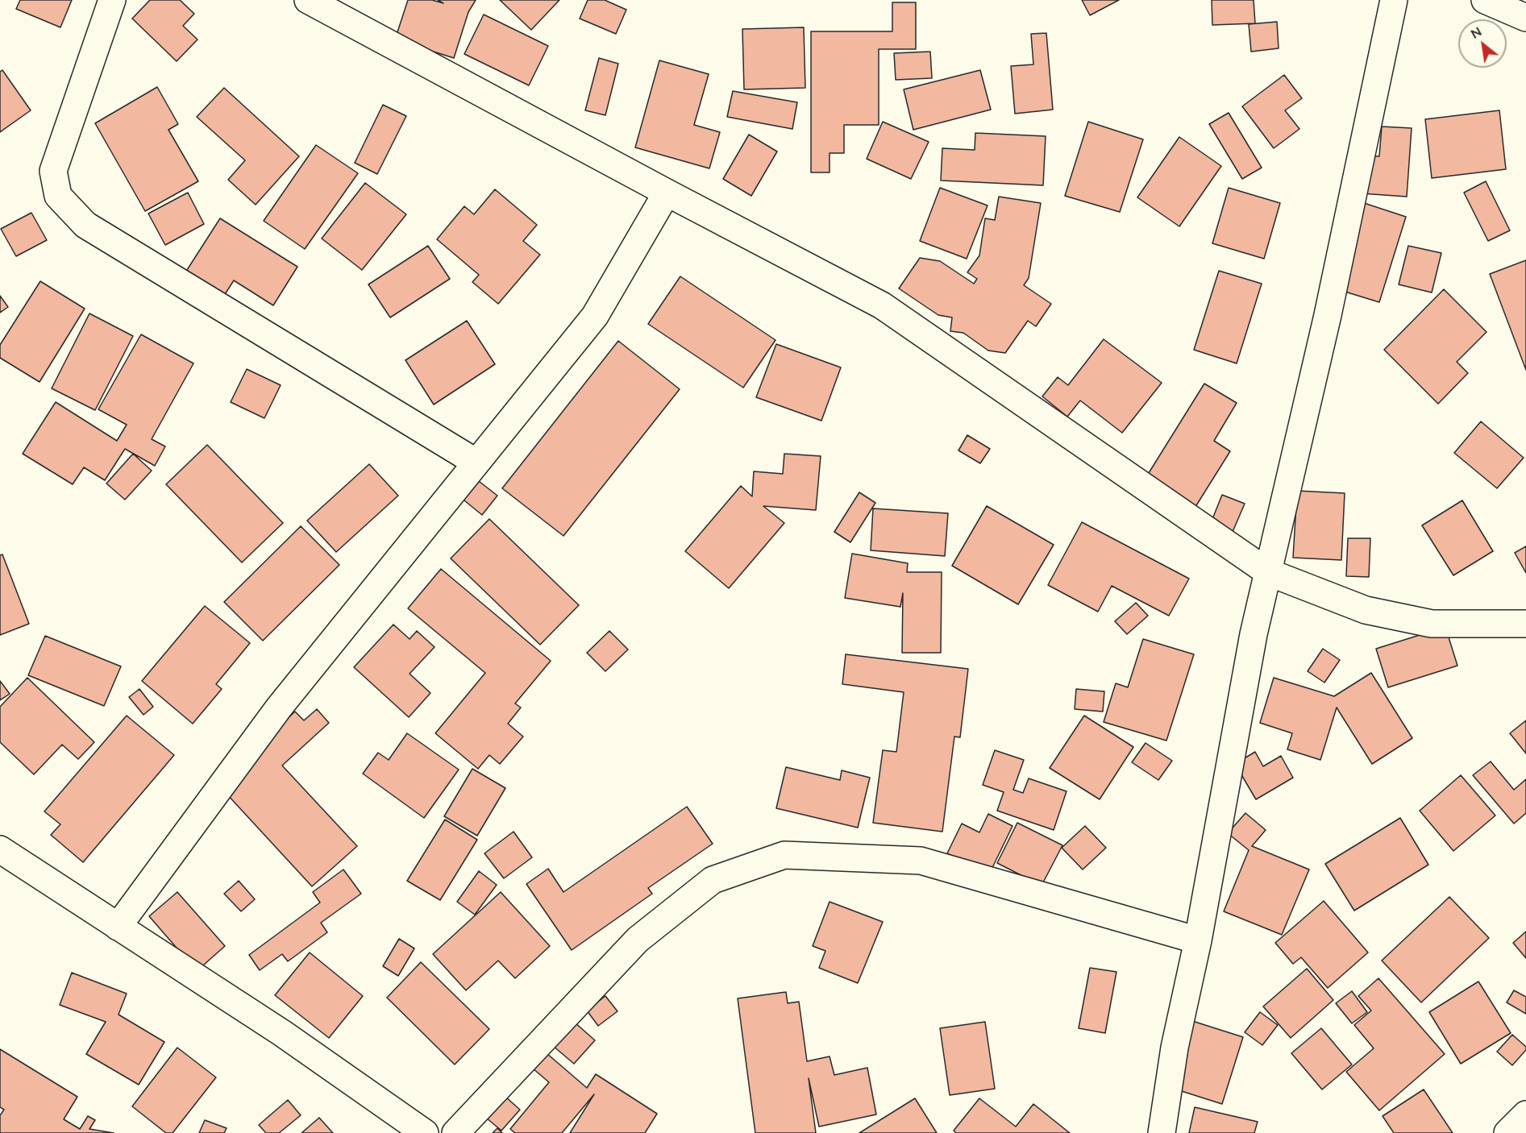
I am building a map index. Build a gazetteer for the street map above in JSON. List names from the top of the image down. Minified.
{"north":"top left"}
